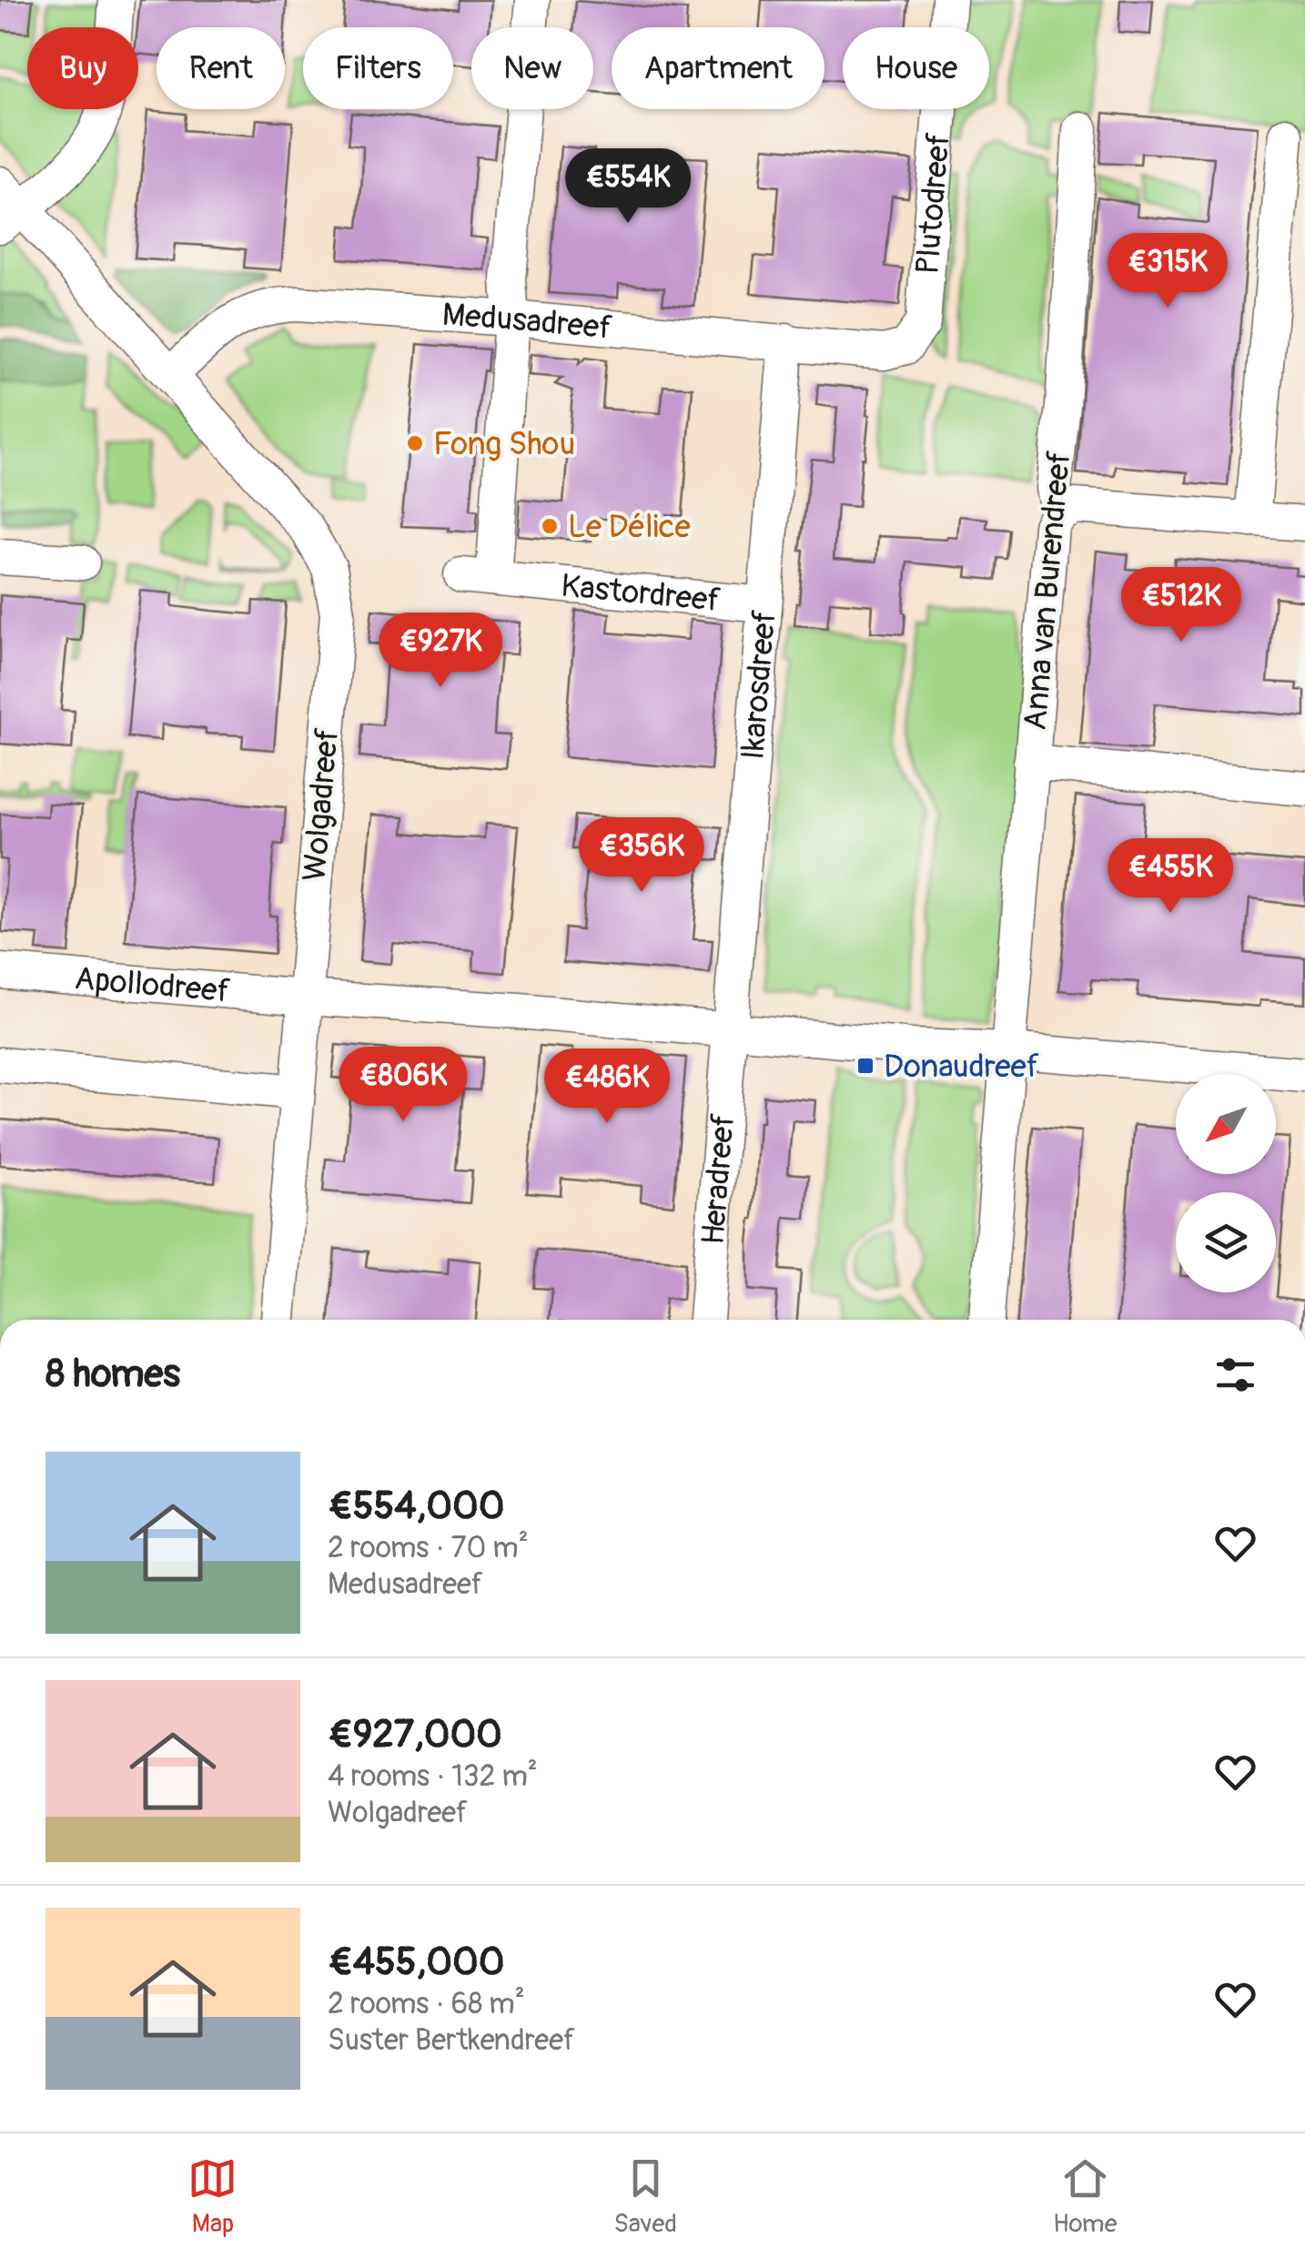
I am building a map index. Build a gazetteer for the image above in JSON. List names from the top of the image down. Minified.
{"streets":{"street":["Plutodreef","Medusadreef","Anna van Burendreef","Kastordreef","Ikarosdreef","Wolgadreef","Apollodreef","Heradreef"]},"crossings":[["Plutodreef","Medusadreef"],["Medusadreef","Kastordreef"],["Medusadreef","Ikarosdreef"],["Medusadreef","Wolgadreef"],["Kastordreef","Ikarosdreef"],["Ikarosdreef","Heradreef"],["Wolgadreef","Apollodreef"]],"places":{"other":["Fong Shou","Le Délice"],"transit":["Donaudreef"]},"north":"bottom left","page":{"chip":["Buy","Rent","Filters","New","Apartment","House"],"price":["€554K","€315K","€512K","€927K","€356K","€455K","€806K","€486K"],"heading":"8 homes","list":[{"name":"€554,000","note":"2 rooms · 70 m² · Medusadreef"},{"name":"€927,000","note":"4 rooms · 132 m² · Wolgadreef"},{"name":"€455,000","note":"2 rooms · 68 m² · Suster Bertkendreef"}],"tabs":["Map","Saved","Home"]}}
